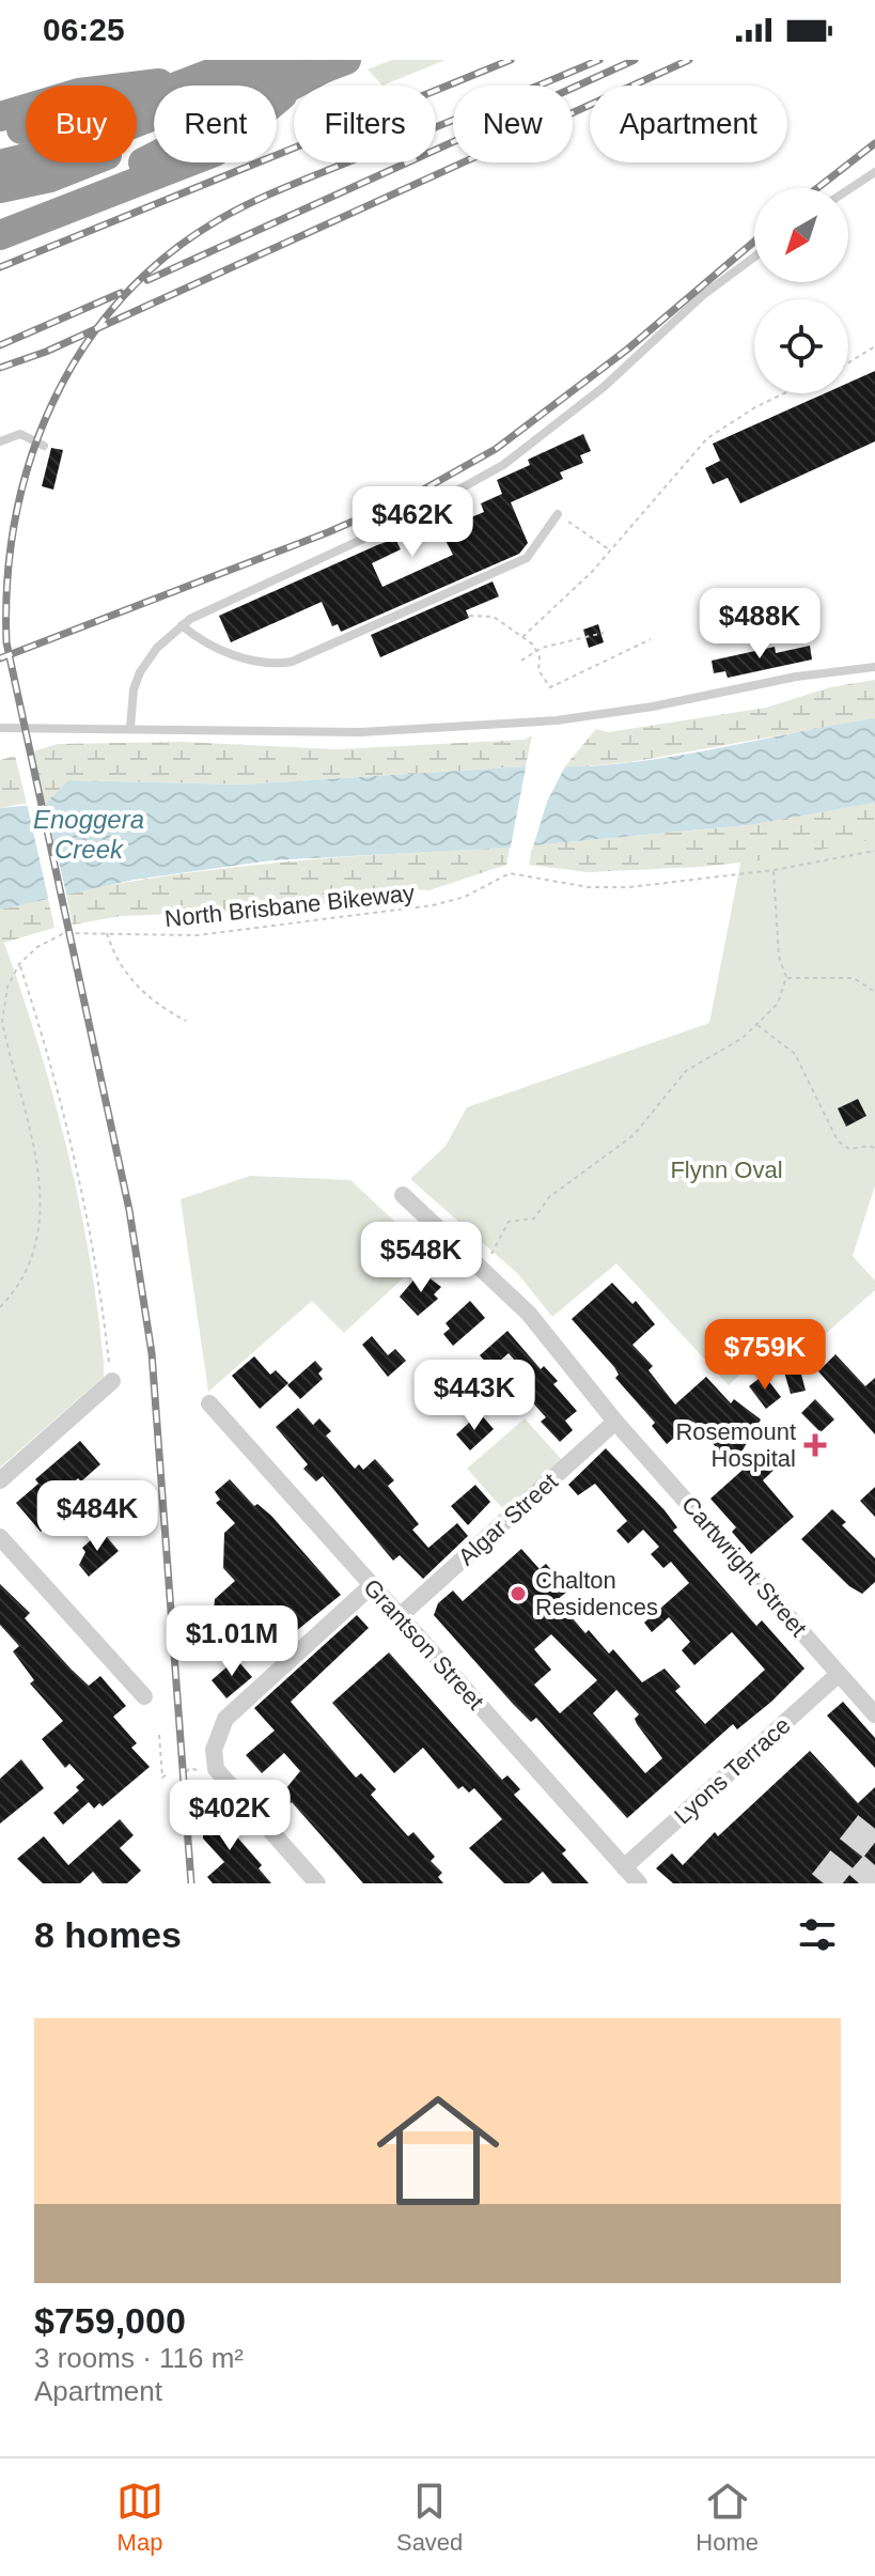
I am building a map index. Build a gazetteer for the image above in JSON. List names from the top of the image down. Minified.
{"streets":{"street":["Algar Street","Cartwright Street","Grantson Street","Lyons Terrace"],"path":["North Brisbane Bikeway"]},"crossings":[["Algar Street","Cartwright Street"],["Algar Street","Grantson Street"],["Cartwright Street","Lyons Terrace"],["Grantson Street","Lyons Terrace"]],"water":["Enoggera Creek"],"parks":["Flynn Oval"],"places":{"health":["Rosemount Hospital"],"other":["Chalton Residences"]},"north":"bottom left","page":{"status":"06:25","chip":["Buy","Rent","Filters","New","Apartment"],"price":["$462K","$488K","$548K","$759K","$443K","$484K","$1.01M","$402K"],"heading":"8 homes","list":[{"name":"$759,000","note":"3 rooms · 116 m² · Apartment"}],"tabs":["Map","Saved","Home"]}}
